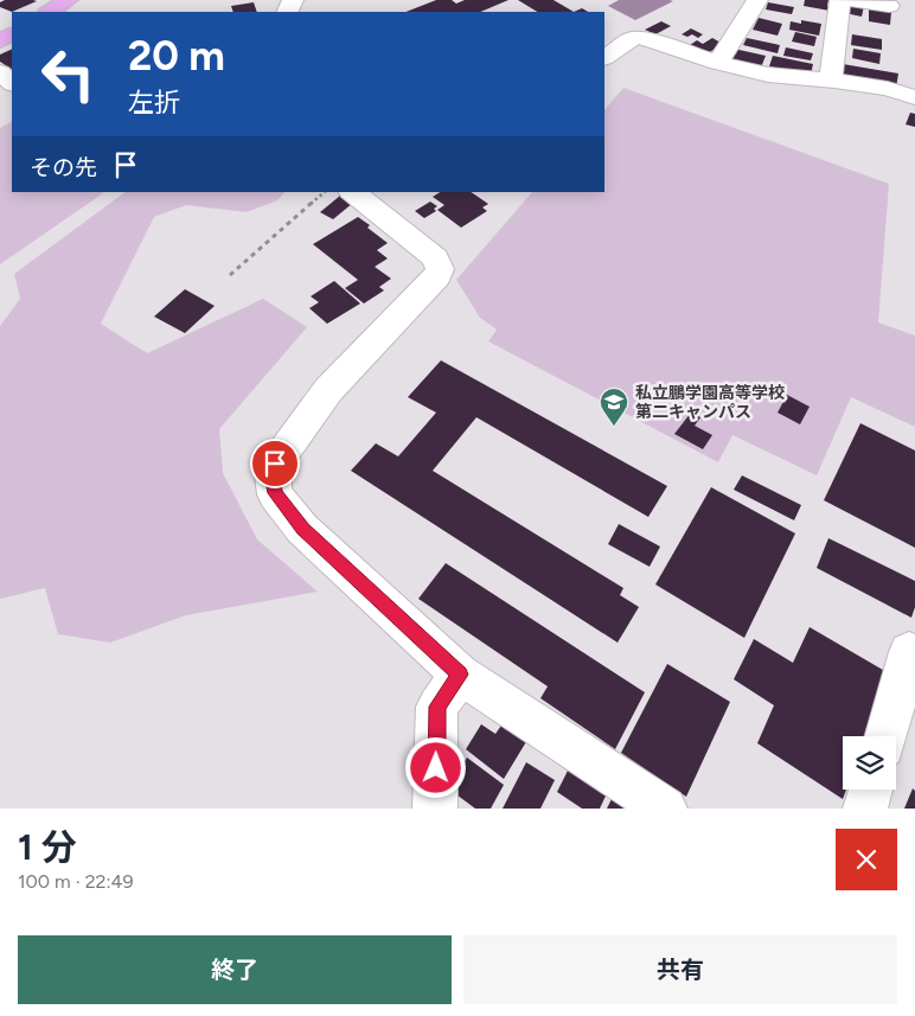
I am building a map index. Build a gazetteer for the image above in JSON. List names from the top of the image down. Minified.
{"places":{"school or university":["私立鵬学園高等学校 第二キャンパス"]},"page":{"turn":["20 m","左折"],"then":"その先","heading":["1 分","100 m · 22:49"],"buttons":["終了","共有"]}}
